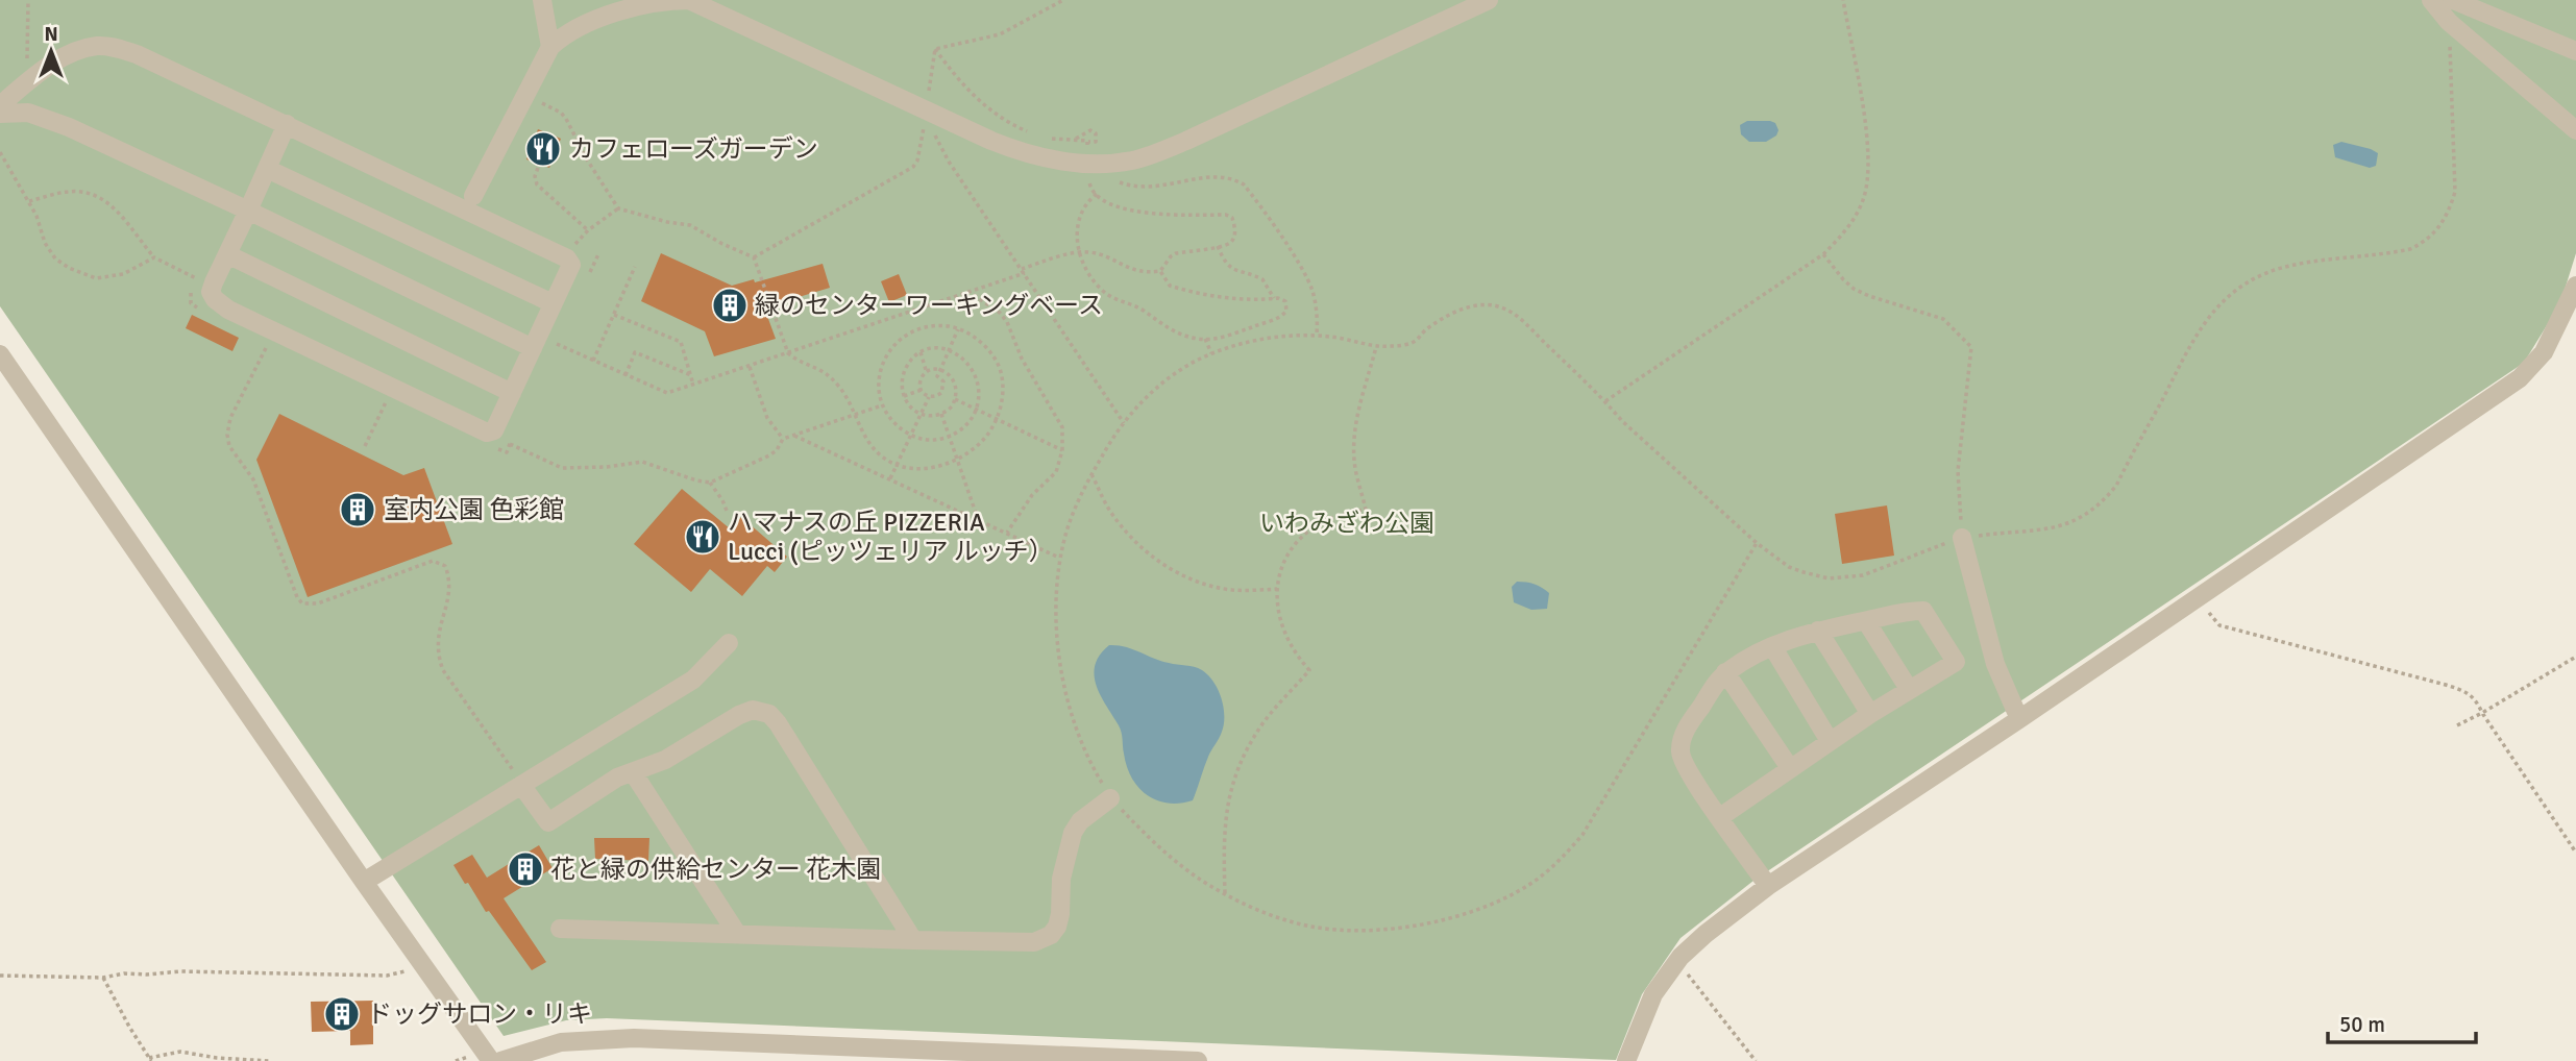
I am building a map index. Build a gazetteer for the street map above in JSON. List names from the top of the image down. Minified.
{"parks":["いわみざわ公園"],"places":{"restaurant":["カフェローズガーデン","ハマナスの丘 PIZZERIA Lucci (ピッツェリア ルッチ）"],"building":["緑のセンターワーキングベース","室内公園 色彩館","花と緑の供給センター 花木園","ドッグサロン・リキ"]},"scale_bar":"50 m","north":"top"}
